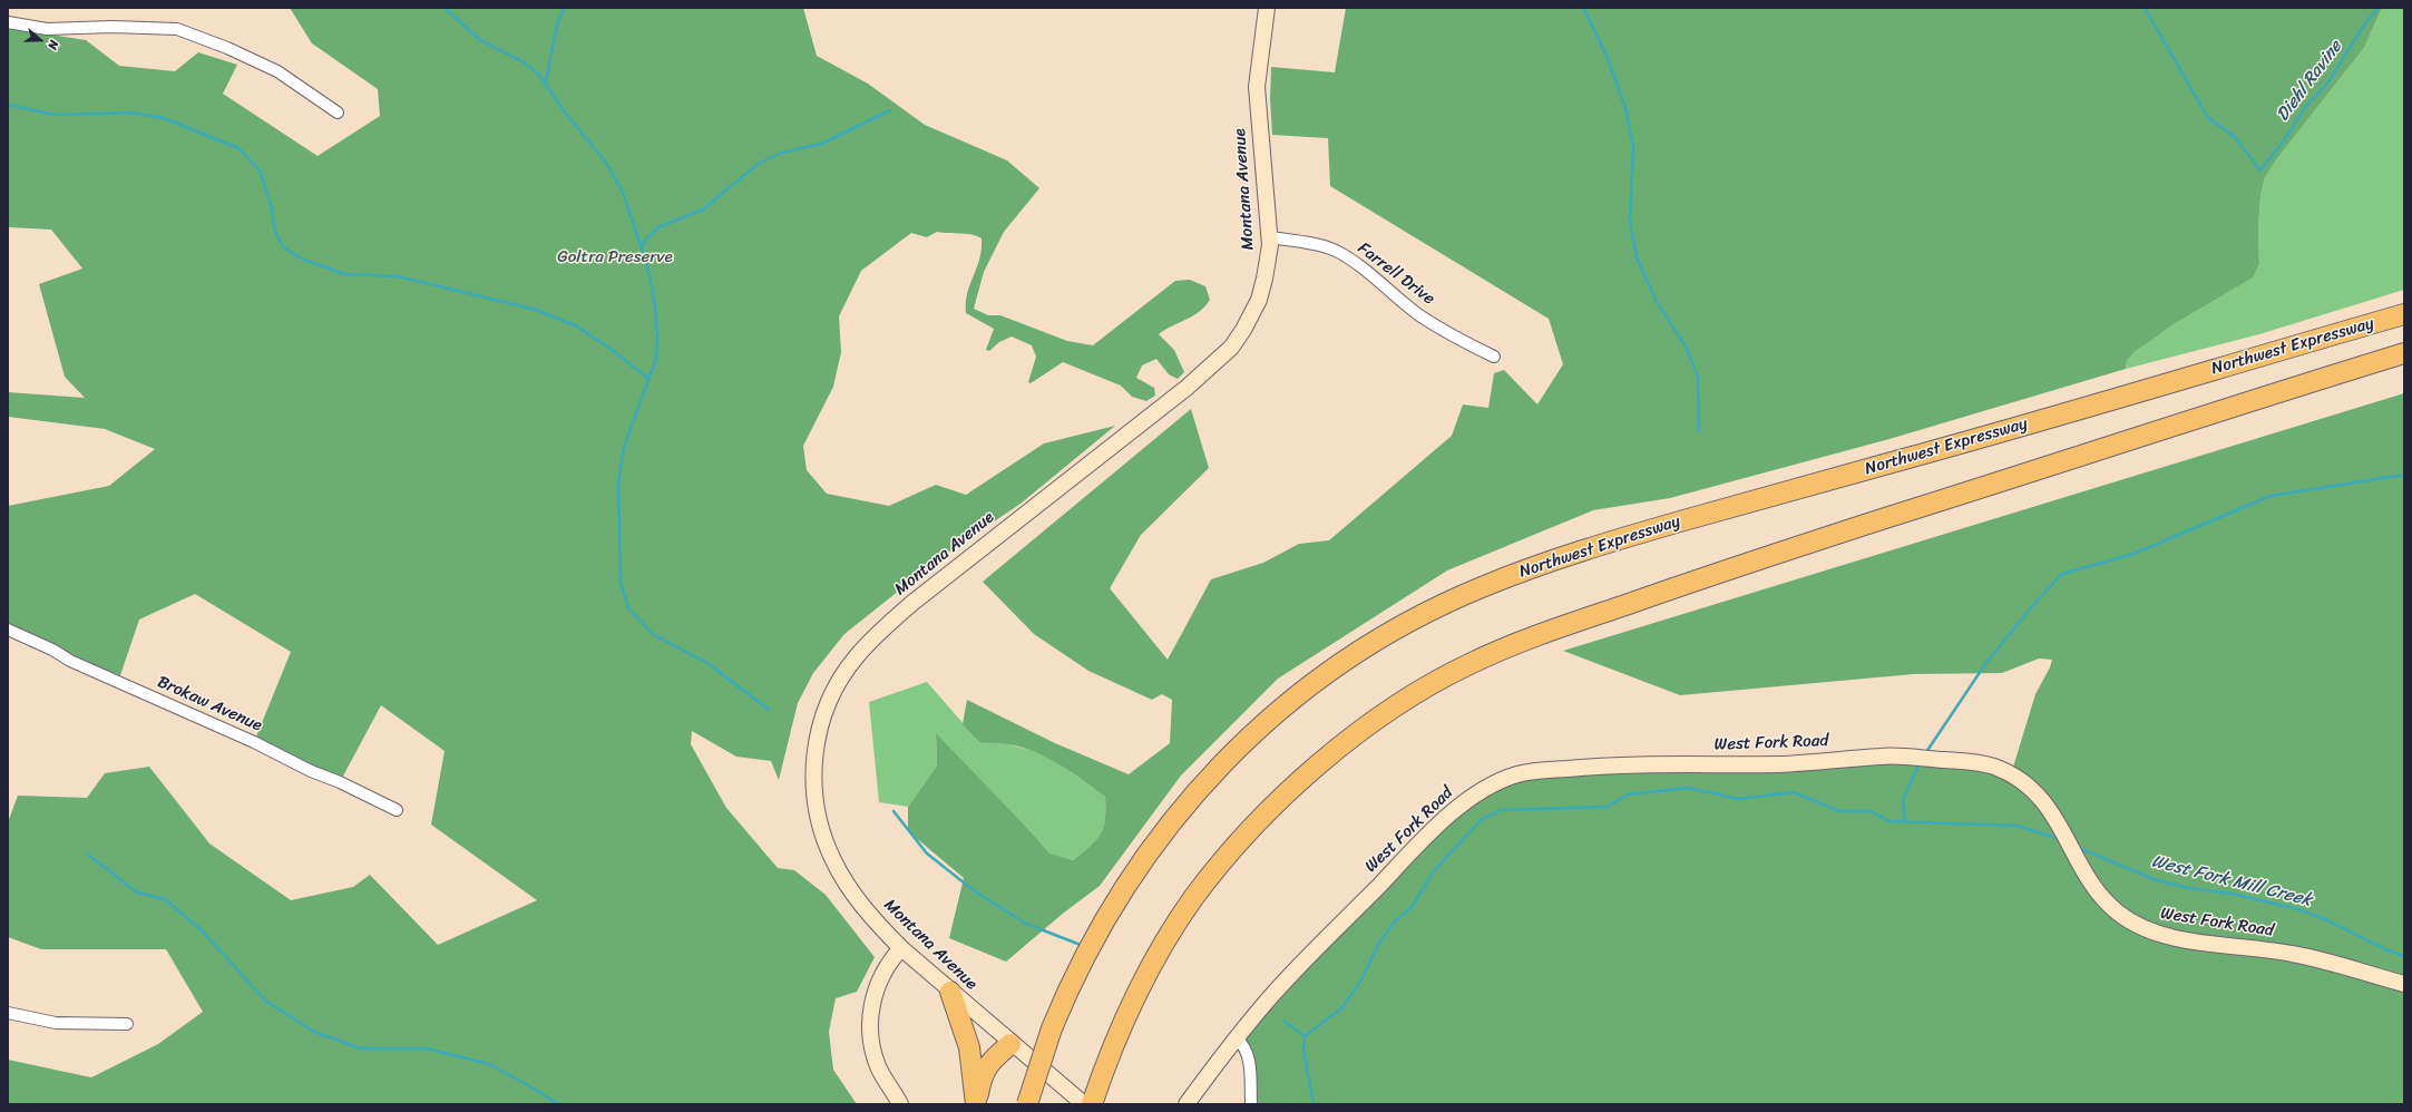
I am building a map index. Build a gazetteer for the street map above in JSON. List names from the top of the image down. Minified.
{"streets":{"highway":["Northwest Expressway"],"street":["Montana Avenue","Farrell Drive","Brokaw Avenue","West Fork Road"]},"crossings":[["Montana Avenue","Farrell Drive"]],"water":["Diehl Ravine","West Fork Mill Creek"],"parks":["Goltra Preserve"],"north":"right"}
